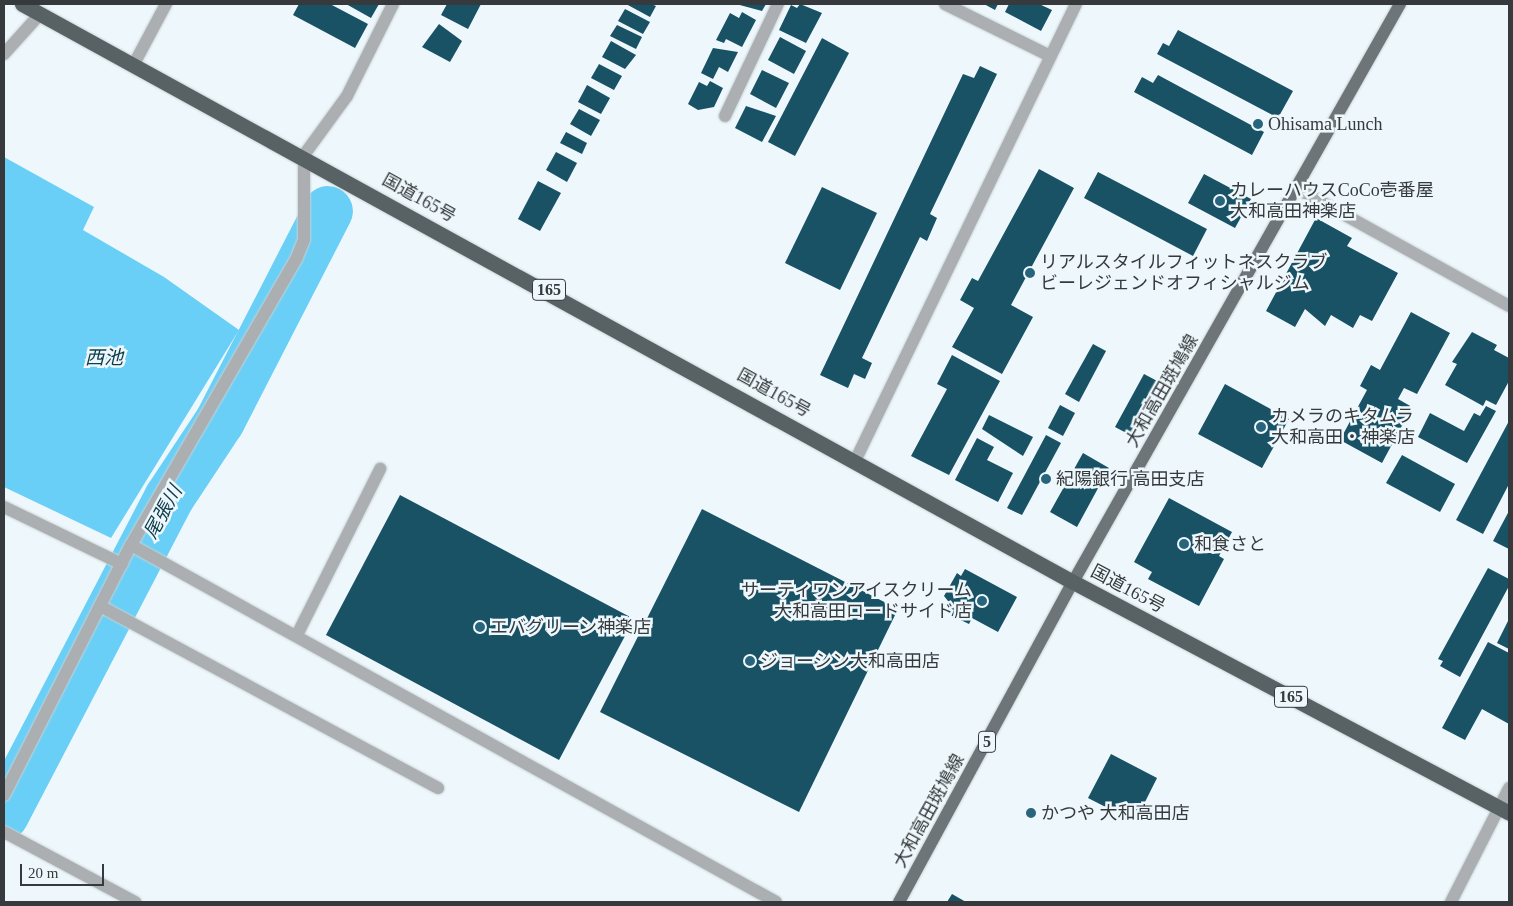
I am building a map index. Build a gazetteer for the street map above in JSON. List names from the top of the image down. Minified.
{"streets":{"highway":["国道165号","165"],"main road":["大和高田斑鳩線","5"]},"crossings":[["国道165号","大和高田斑鳩線"]],"water":["西池","尾張川"],"places":["Ohisama Lunch","カレーハウスCoCo壱番屋 大和高田神楽店","リアルスタイルフィットネスクラブ ビーレジェンドオフィシャルジム","カメラのキタムラ 大和高田・神楽店","紀陽銀行 高田支店","和食さと","サーティワンアイスクリーム 大和高田ロードサイド店","エバグリーン神楽店","ジョーシン大和高田店","かつや 大和高田店"],"scale_bar":"20 m"}
